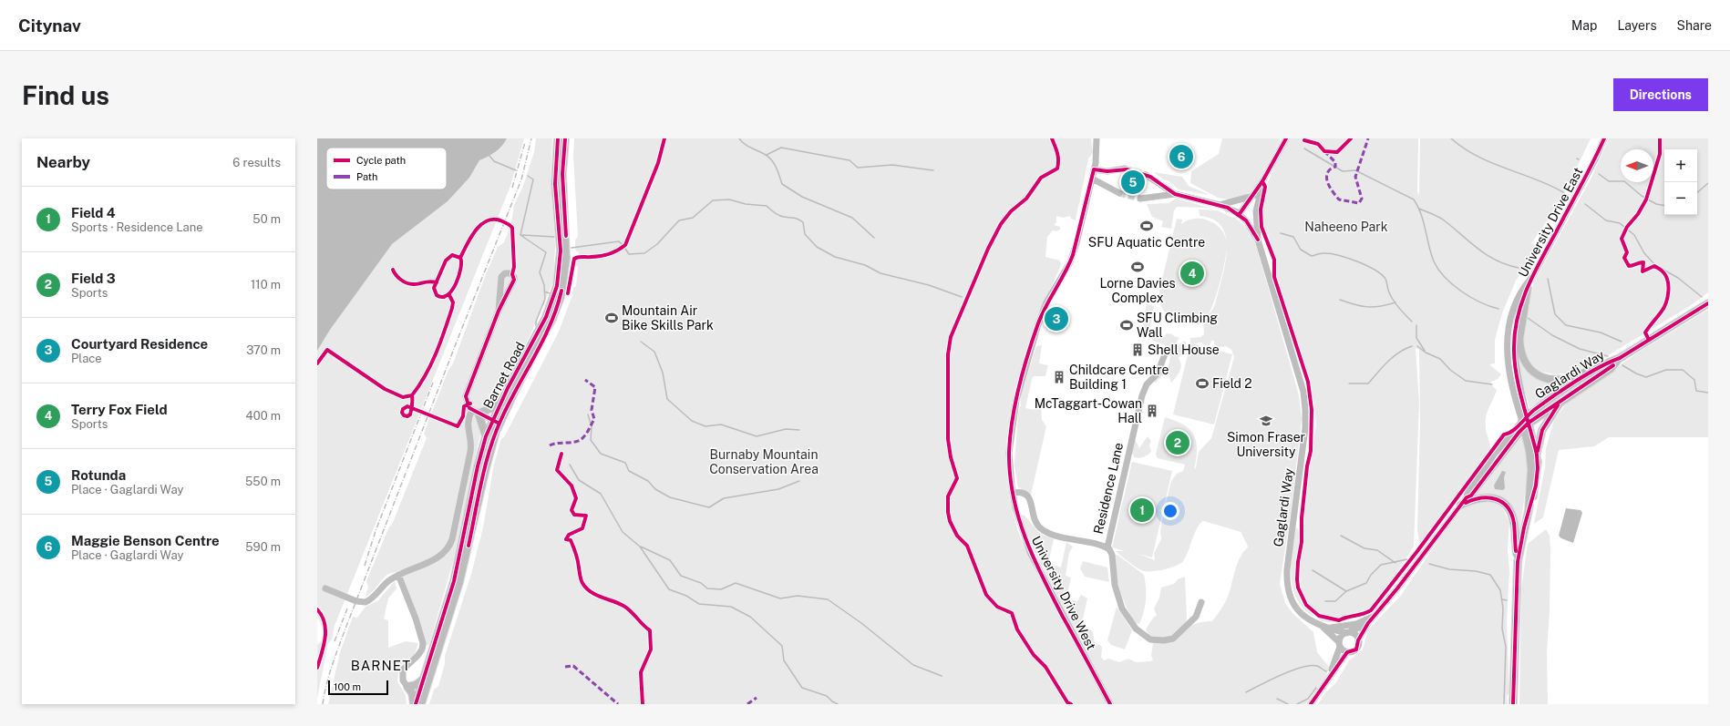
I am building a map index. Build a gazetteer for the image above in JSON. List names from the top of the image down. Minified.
{"streets":{"main road":["Gaglardi Way","Barnet Road"],"street":["University Drive East","Residence Lane","University Drive West"]},"crossings":[["University Drive East","Gaglardi Way"]],"districts":["BARNET"],"parks":["Naheeno Park","Burnaby Mountain Conservation Area"],"places":{"sports":["SFU Aquatic Centre","Lorne Davies Complex","Mountain Air Bike Skills Park","SFU Climbing Wall","Field 2"],"building":["Shell House","Childcare Centre Building 1","McTaggart-Cowan Hall"],"school or university":["Simon Fraser University"]},"legend":["Cycle path","Path"],"scale_bar":"100 m","north":"left","page":{"header":"Citynav","nav":["Map","Layers","Share"],"buttons":"Directions","title":"Find us","heading":["Nearby","6 results"],"pins":["6","5","4","3","2","1"],"map_buttons":["+","−"],"list":[{"mark":"1","name":"Field 4","note":"Sports · Residence Lane","value":"50 m"},{"mark":"2","name":"Field 3","note":"Sports","value":"110 m"},{"mark":"3","name":"Courtyard Residence","note":"Place","value":"370 m"},{"mark":"4","name":"Terry Fox Field","note":"Sports","value":"400 m"},{"mark":"5","name":"Rotunda","note":"Place · Gaglardi Way","value":"550 m"},{"mark":"6","name":"Maggie Benson Centre","note":"Place · Gaglardi Way","value":"590 m"}],"scale":"100 m"}}
